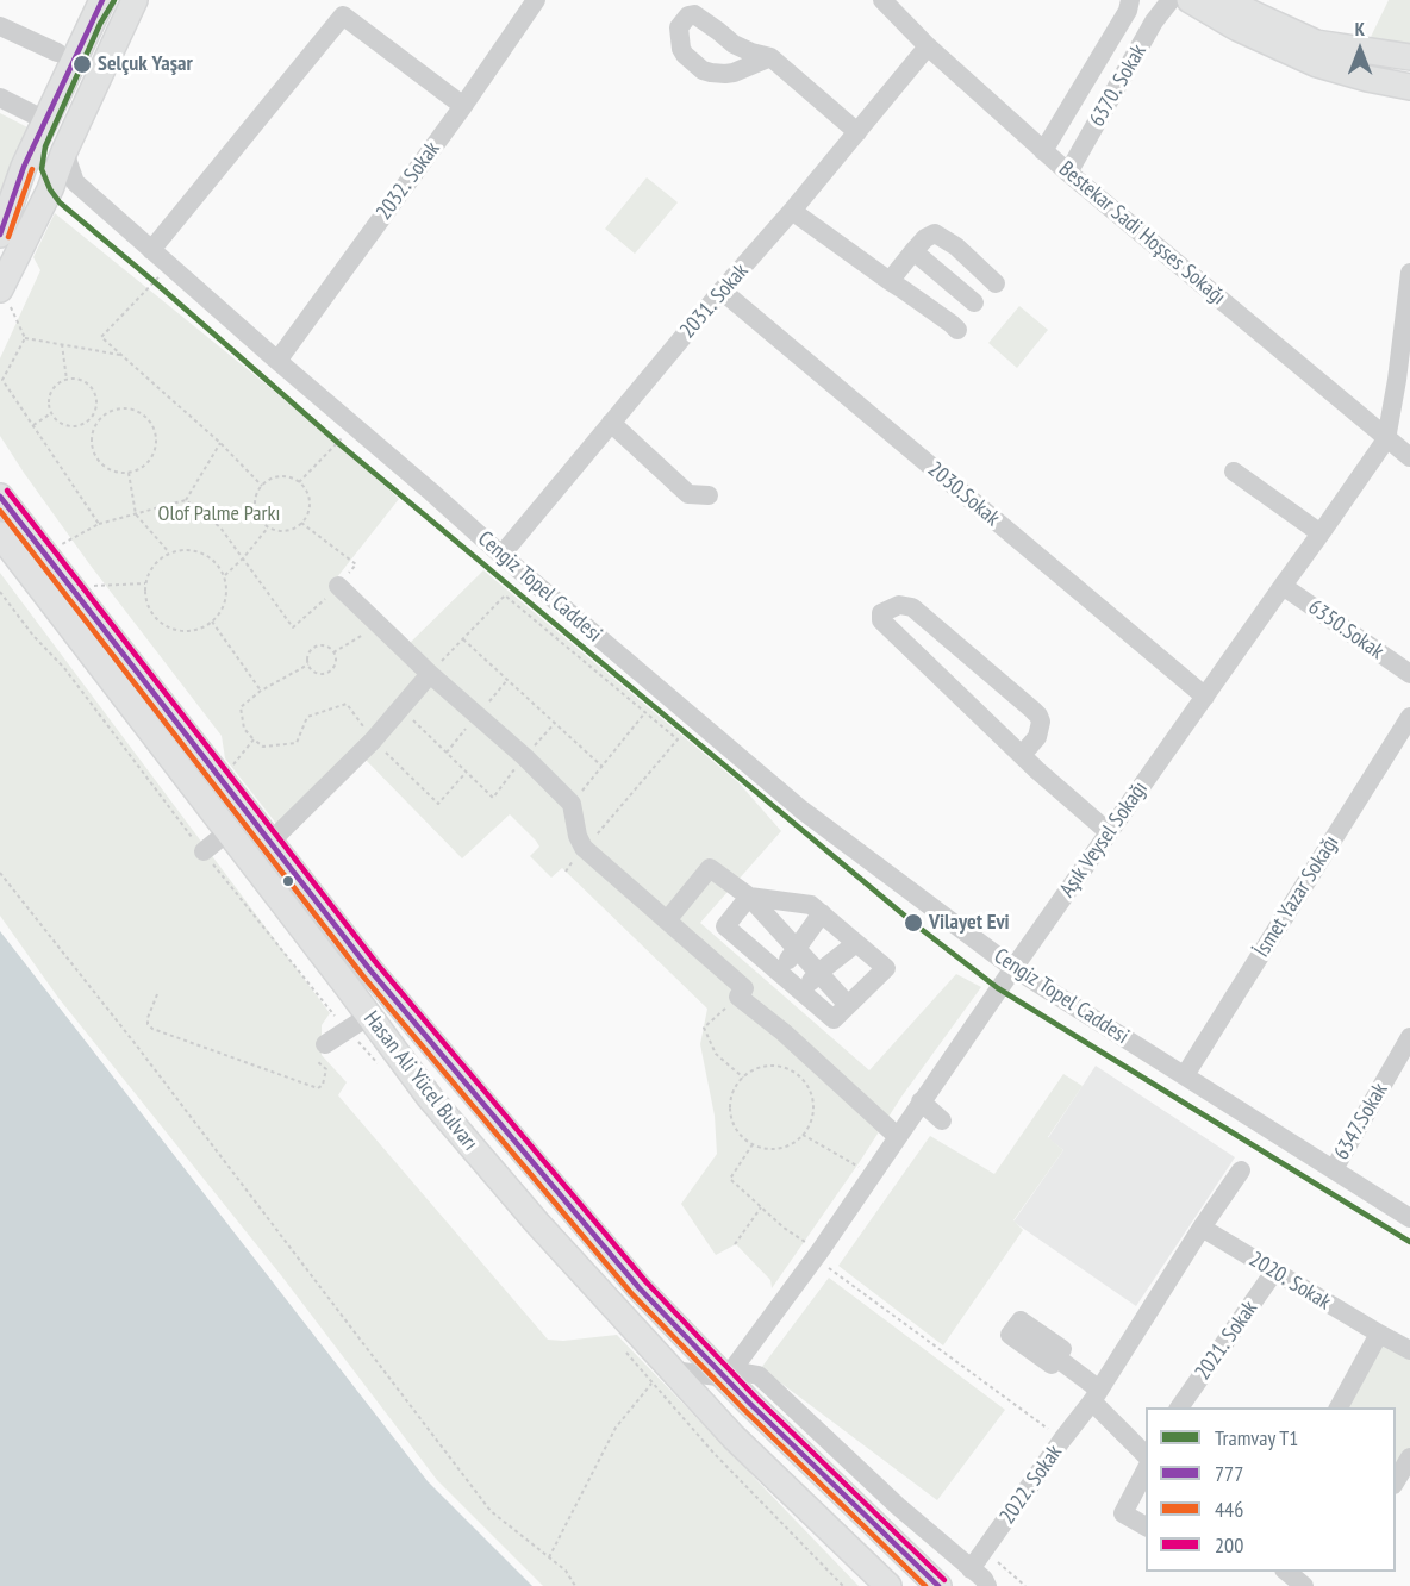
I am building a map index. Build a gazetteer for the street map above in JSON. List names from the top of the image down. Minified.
{"streets":{"main road":["Hasan Ali Yücel Bulvarı"],"street":["6370. Sokak","2032. Sokak","Bestekar Sadi Hoşses Sokağı","2031. Sokak","2030.Sokak","Cengiz Topel Caddesi","6350.Sokak","Aşık Veysel Sokağı","İsmet Yazar Sokağı","6347.Sokak","2020. Sokak","2021. Sokak","2022. Sokak"]},"crossings":[["6370. Sokak","Bestekar Sadi Hoşses Sokağı"],["2032. Sokak","Cengiz Topel Caddesi"],["Bestekar Sadi Hoşses Sokağı","2031. Sokak"],["Bestekar Sadi Hoşses Sokağı","Aşık Veysel Sokağı"],["2031. Sokak","2030.Sokak"],["2031. Sokak","Cengiz Topel Caddesi"],["2030.Sokak","Aşık Veysel Sokağı"],["Cengiz Topel Caddesi","Aşık Veysel Sokağı"],["Cengiz Topel Caddesi","İsmet Yazar Sokağı"],["Cengiz Topel Caddesi","6347.Sokak"],["6350.Sokak","Aşık Veysel Sokağı"],["Aşık Veysel Sokağı","Hasan Ali Yücel Bulvarı"],["2020. Sokak","2021. Sokak"],["2020. Sokak","2022. Sokak"]],"parks":["Olof Palme Parkı"],"places":["Selçuk Yaşar","Vilayet Evi"],"lines":["tram line T1","transit line 777","transit line 446","transit line 200"],"legend":["Tramvay T1","777","446","200"],"north":"top"}
